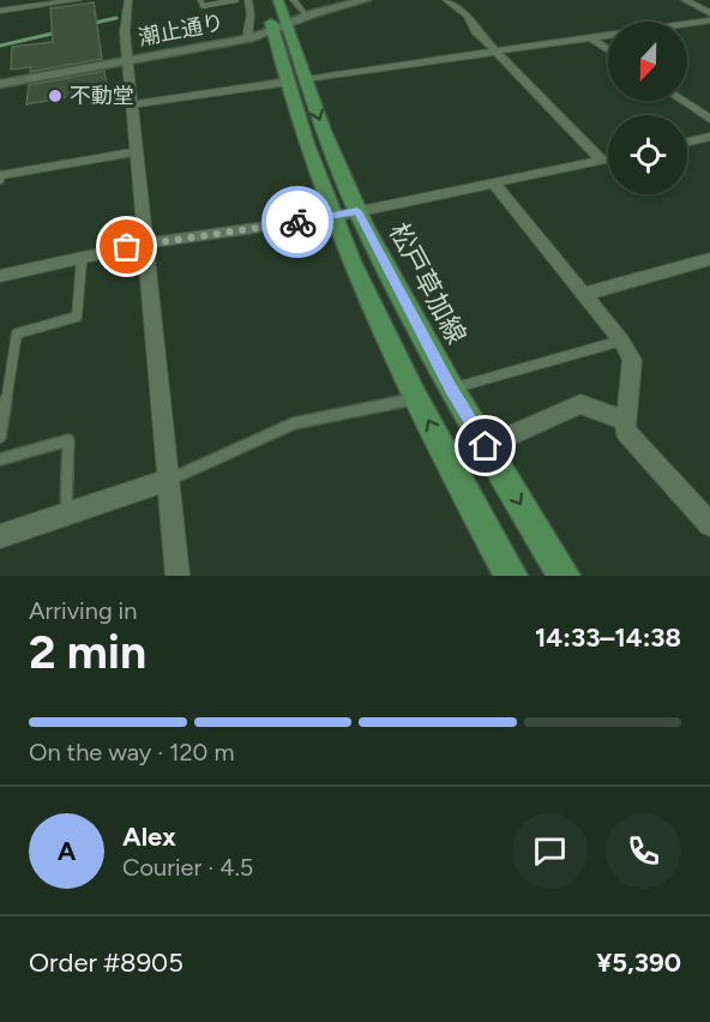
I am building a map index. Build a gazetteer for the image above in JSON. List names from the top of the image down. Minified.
{"streets":{"main road":["松戸草加線"],"street":["潮止通り"]},"crossings":[["潮止通り","松戸草加線"]],"places":["不動堂"],"north":"bottom","page":{"heading":["2 min","Arriving in","14:33–14:38"],"panel":["Alex","Courier · 4.5","Order #8905","¥5,390"],"bar":"On the way · 120 m","round":"A"}}
